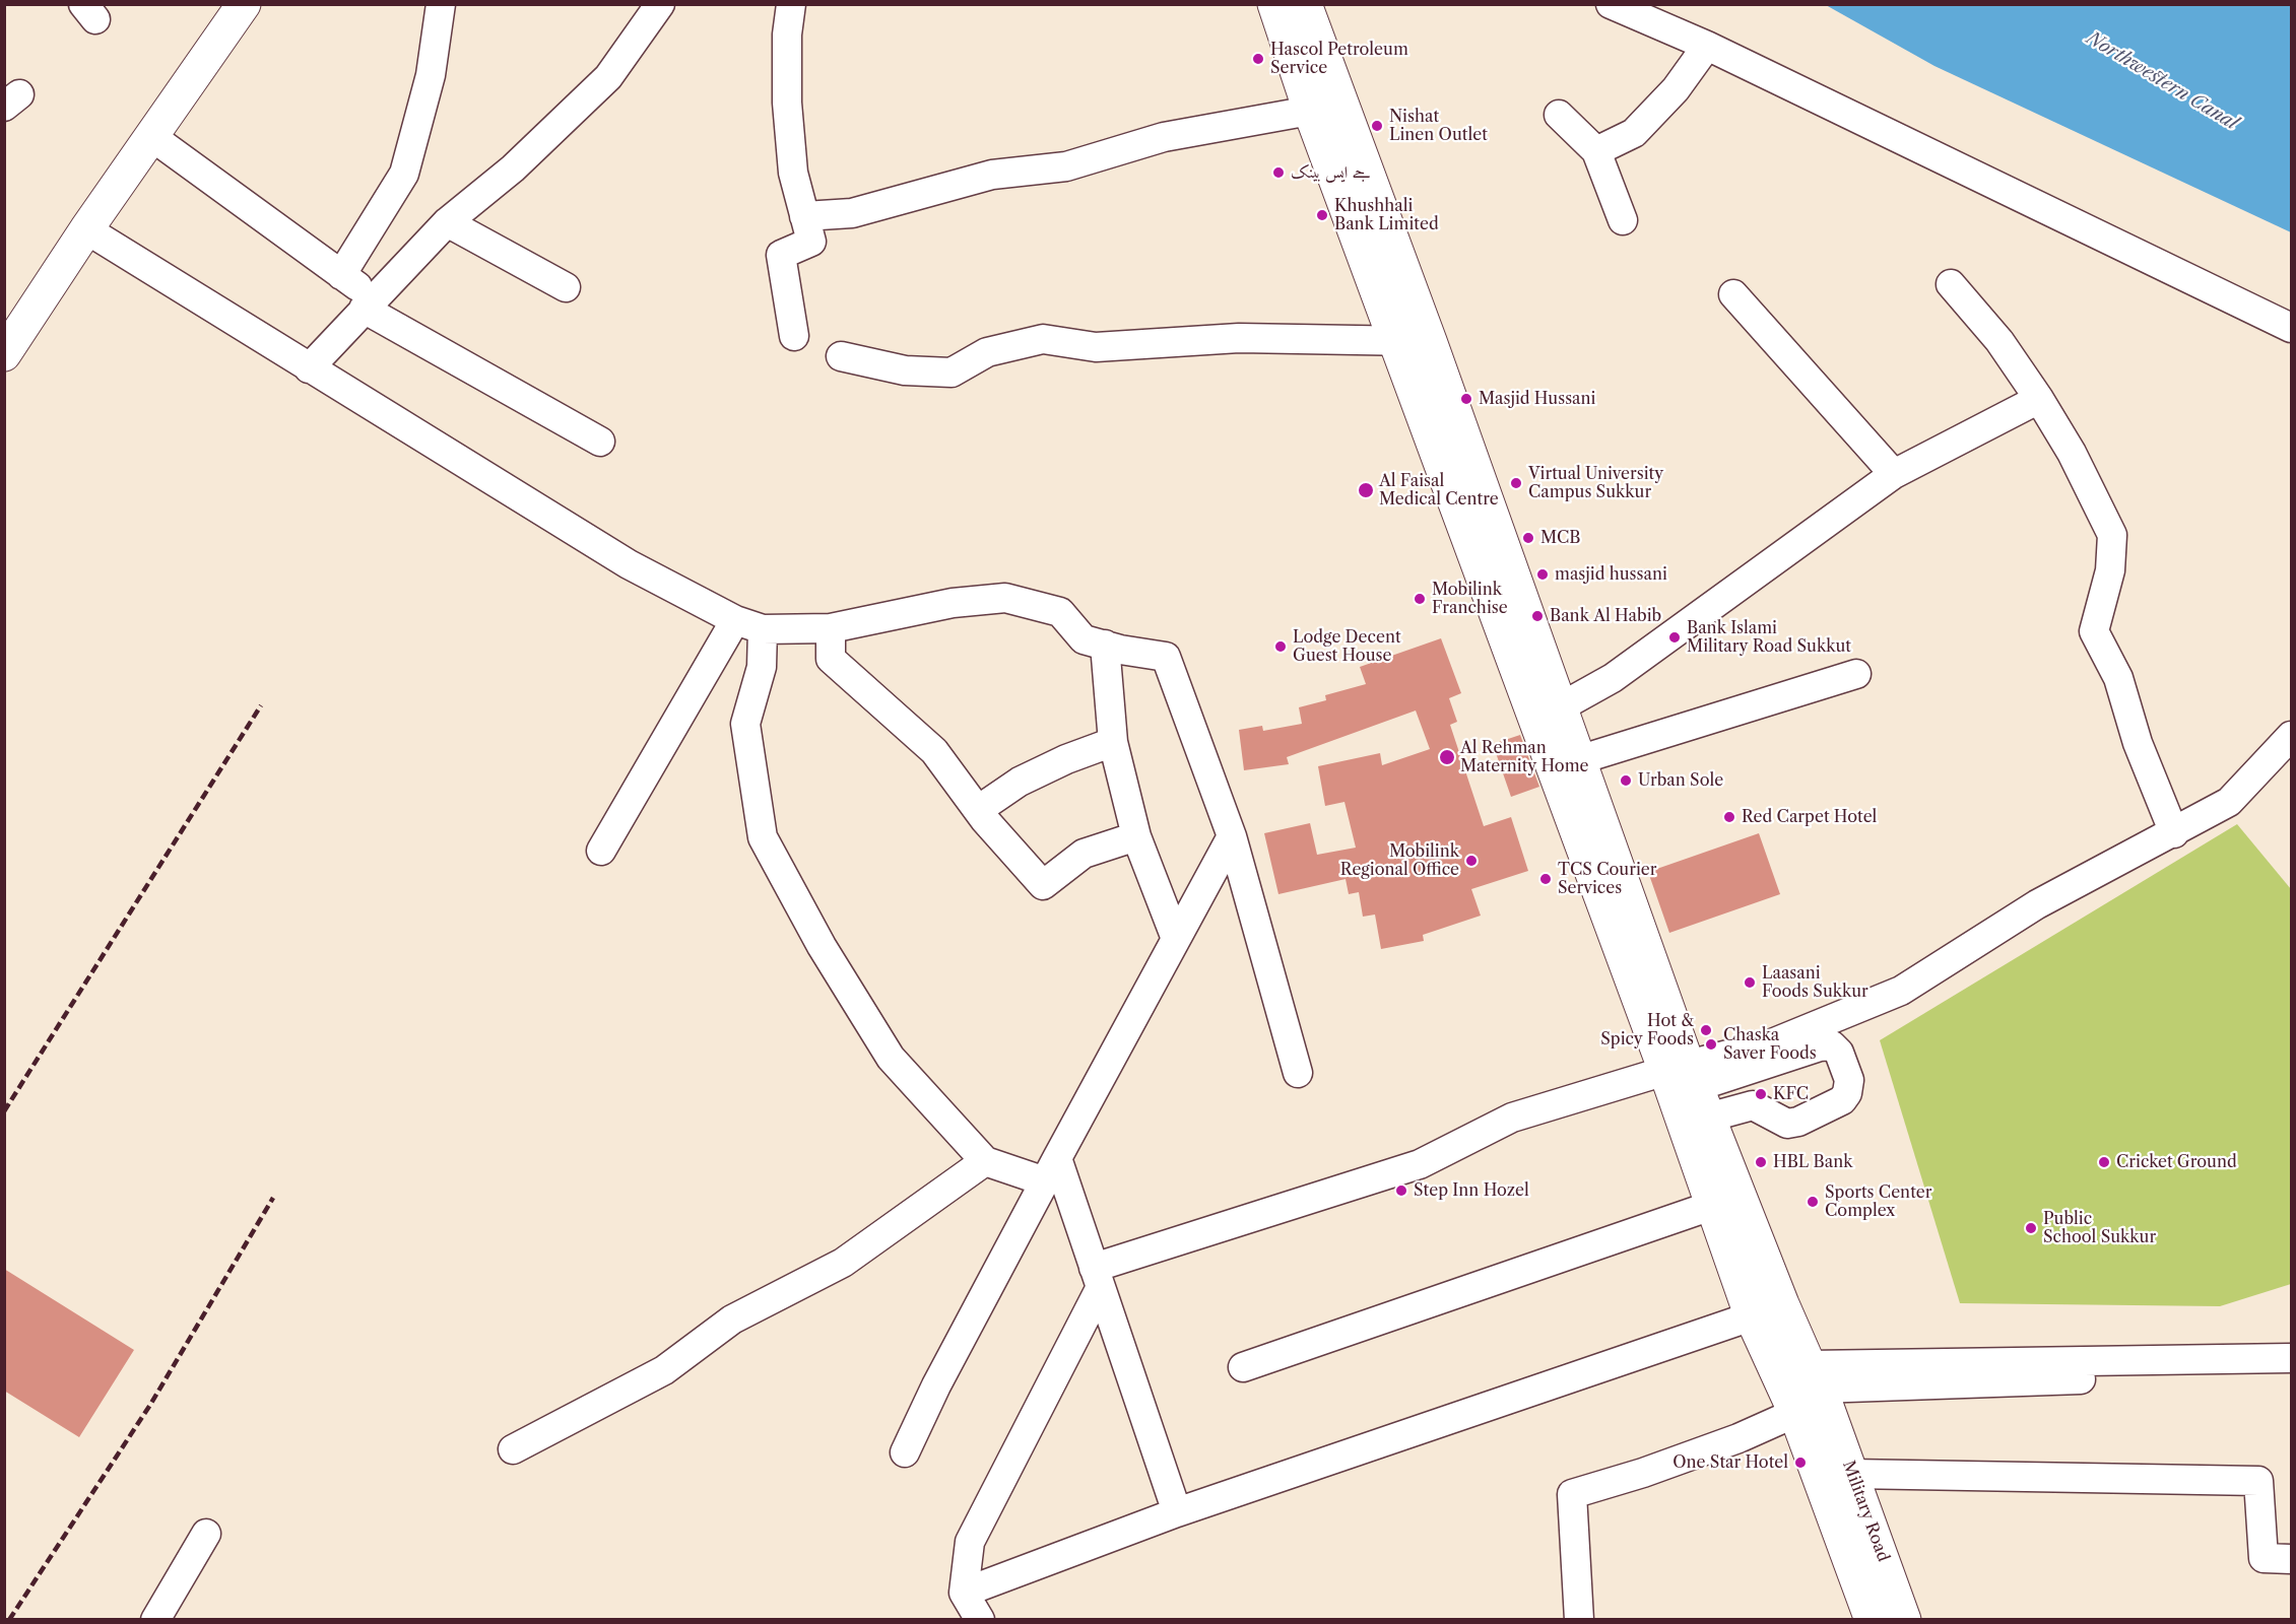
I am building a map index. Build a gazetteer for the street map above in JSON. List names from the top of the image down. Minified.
{"streets":{"main road":["Military Road"]},"water":["Northwestern Canal"],"places":["Hascol Petroleum Service","Nishat Linen Outlet","جے ایس بینک","Khushhali Bank Limited","Masjid Hussani","Virtual University Campus Sukkur","Al Faisal Medical Centre","MCB","masjid hussani","Mobilink Franchise","Bank Al Habib","Bank Islami Military Road Sukkut","Lodge Decent Guest House","Al Rehman Maternity Home","Urban Sole","Red Carpet Hotel","Mobilink Regional Office","TCS Courier Services","Laasani Foods Sukkur","Hot & Spicy Foods","Chaska Saver Foods","KFC","HBL Bank","Cricket Ground","Step Inn Hozel","Sports Center Complex","Public School Sukkur","One Star Hotel"]}
